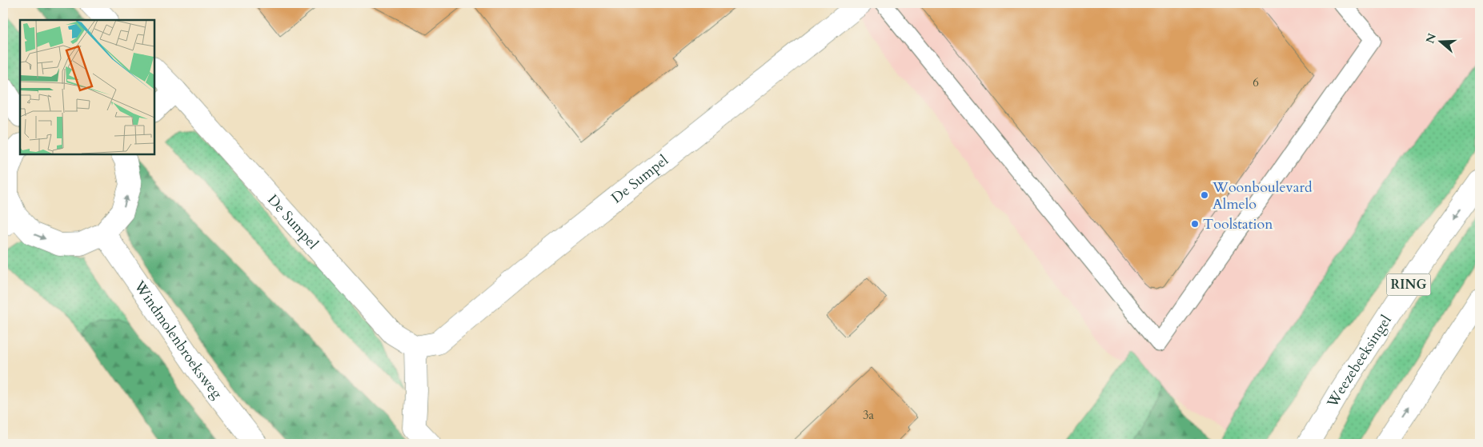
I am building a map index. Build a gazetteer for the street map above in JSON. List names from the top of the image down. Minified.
{"streets":{"street":["De Sumpel","RING","Windmolenbroeksweg","Weezebeeksingel"]},"places":["Woonboulevard Almelo","Toolstation"],"house_numbers":["6","3a"],"north":"left"}
